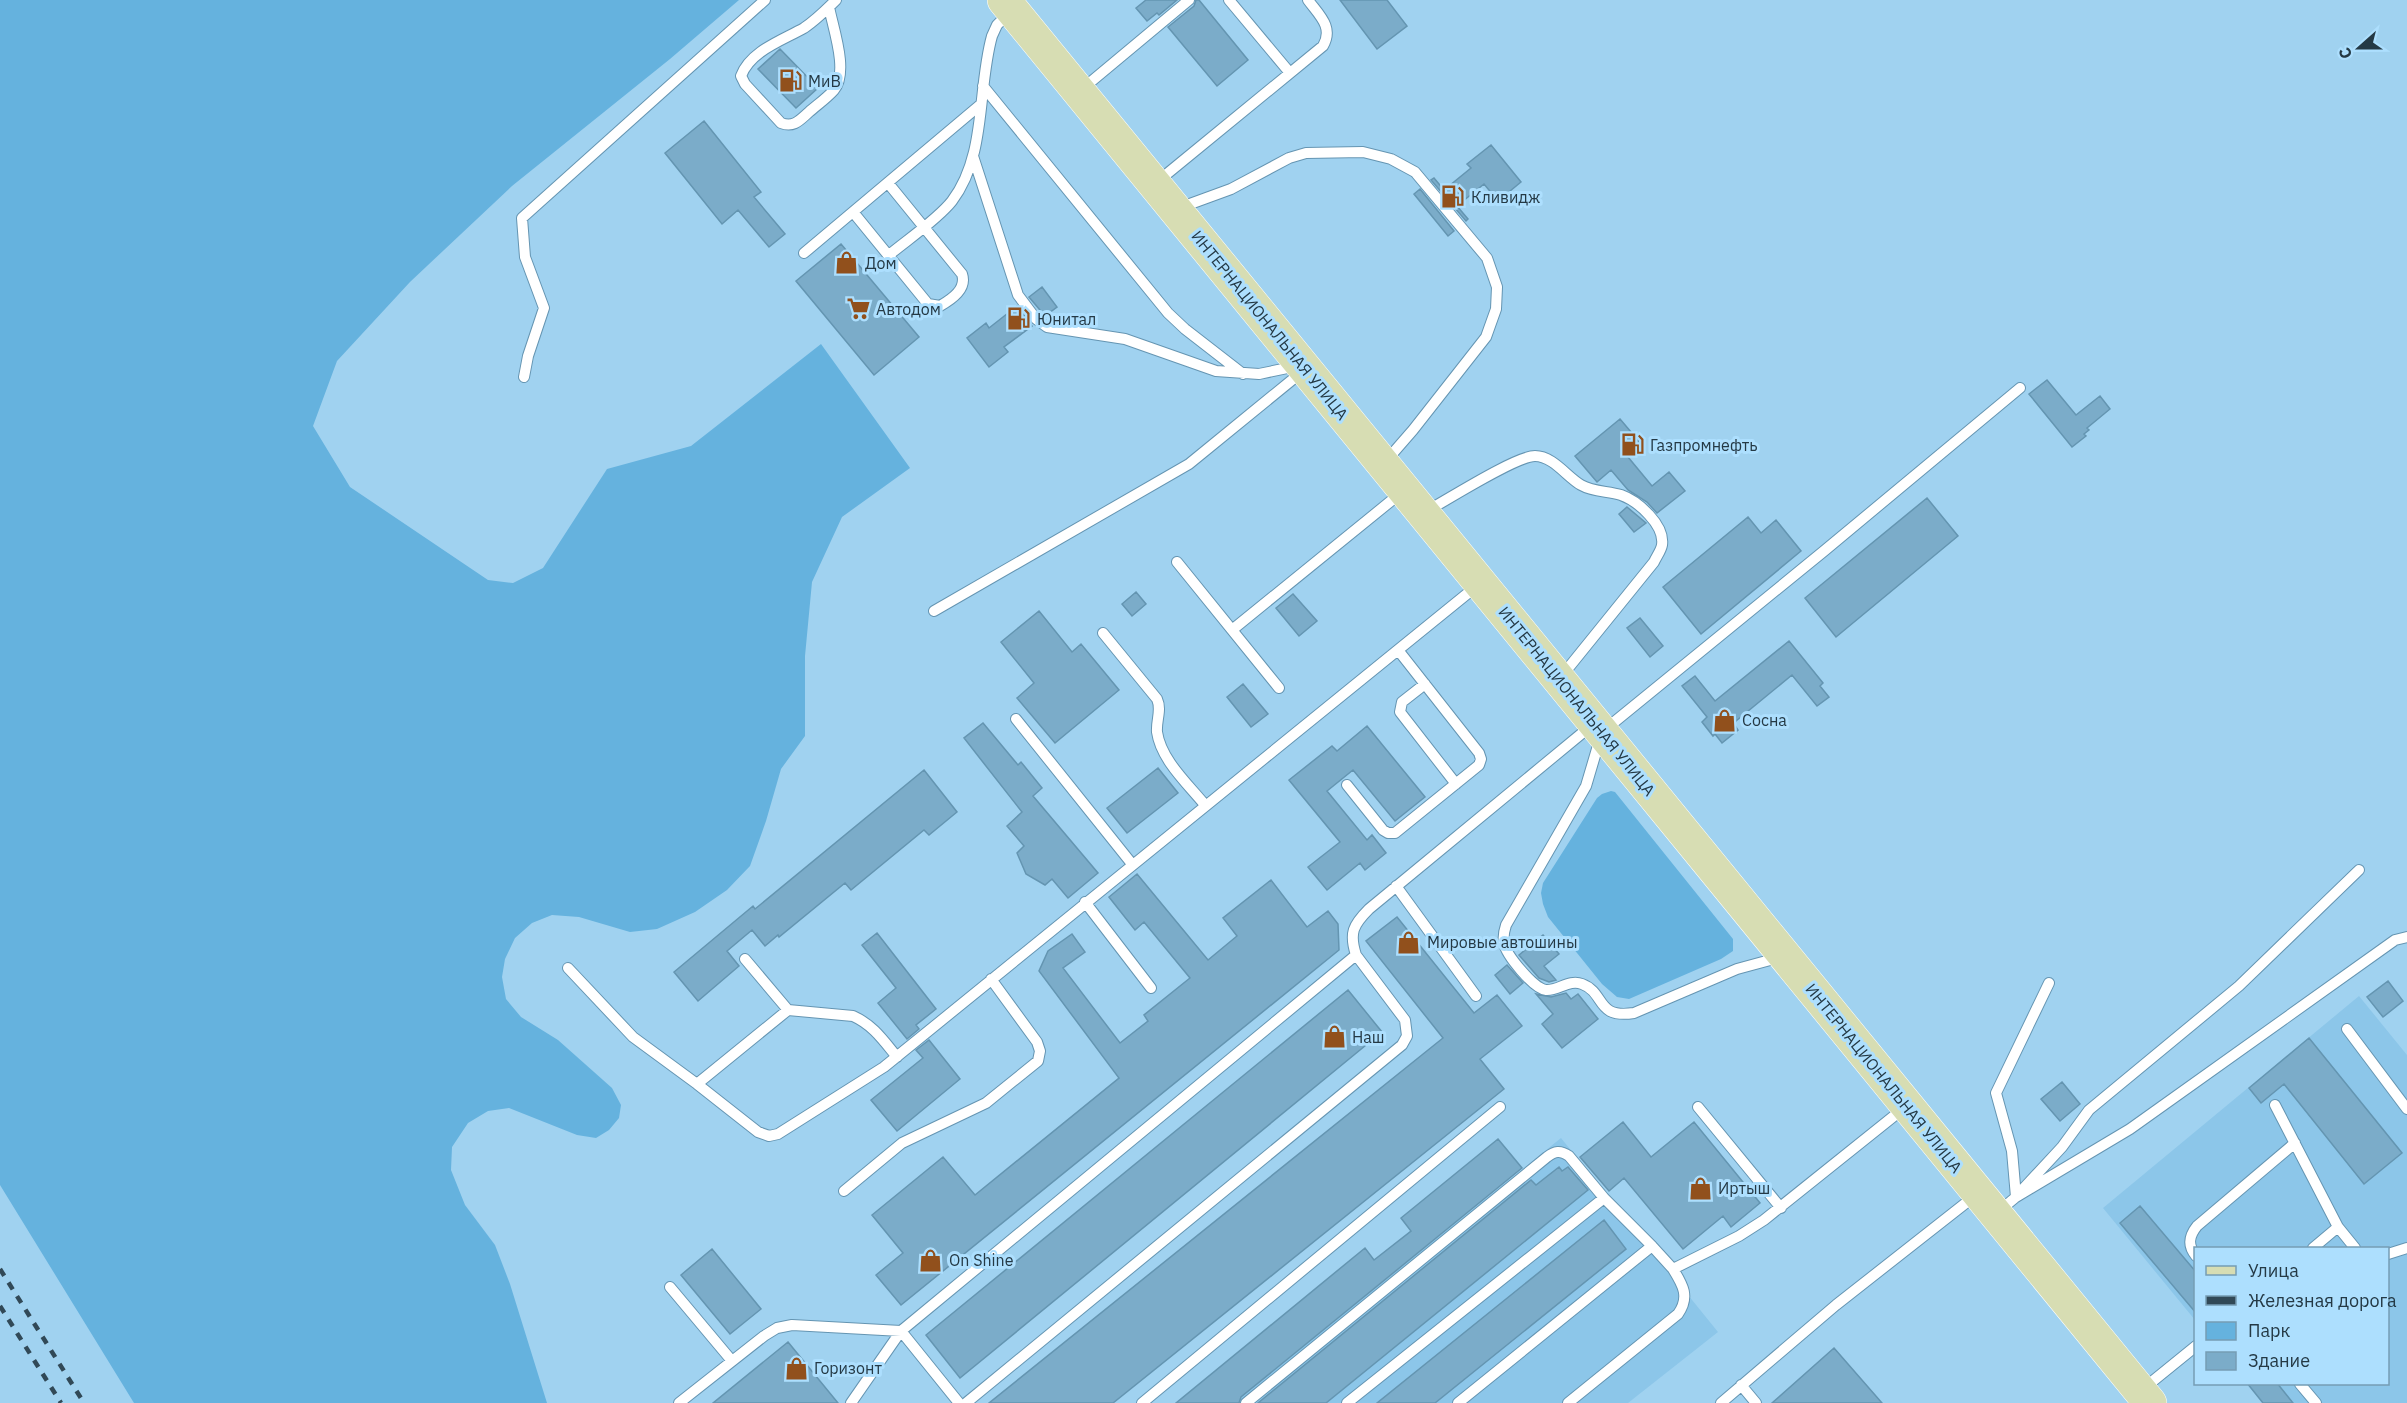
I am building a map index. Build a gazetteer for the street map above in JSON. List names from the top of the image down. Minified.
{"streets":{"main road":["ИНТЕРНАЦИОНАЛЬНАЯ УЛИЦА"]},"places":{"fuel station":["МиВ","Кливидж","Юнитал","Газпромнефть"],"shop":["Дом","Сосна","Мировые автошины","Наш","Иртыш","On Shine","Горизонт"],"supermarket":["Автодом"]},"legend":["Улица","Железная дорога","Парк","Здание"],"north":"left"}
